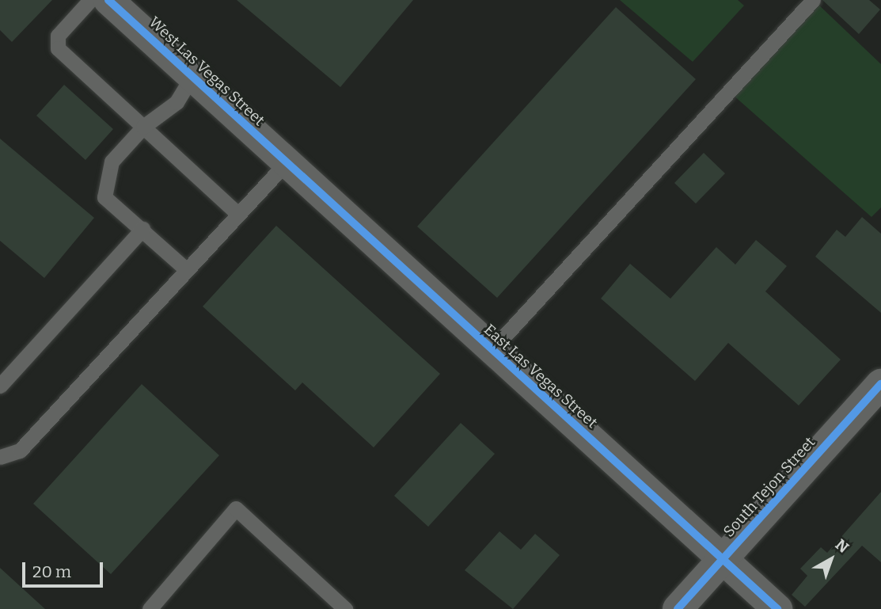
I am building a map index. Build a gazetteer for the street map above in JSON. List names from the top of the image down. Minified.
{"streets":{"street":["West Las Vegas Street","East Las Vegas Street","South Tejon Street"]},"crossings":[["West Las Vegas Street","East Las Vegas Street"],["East Las Vegas Street","South Tejon Street"]],"scale_bar":"20 m","north":"top right"}
